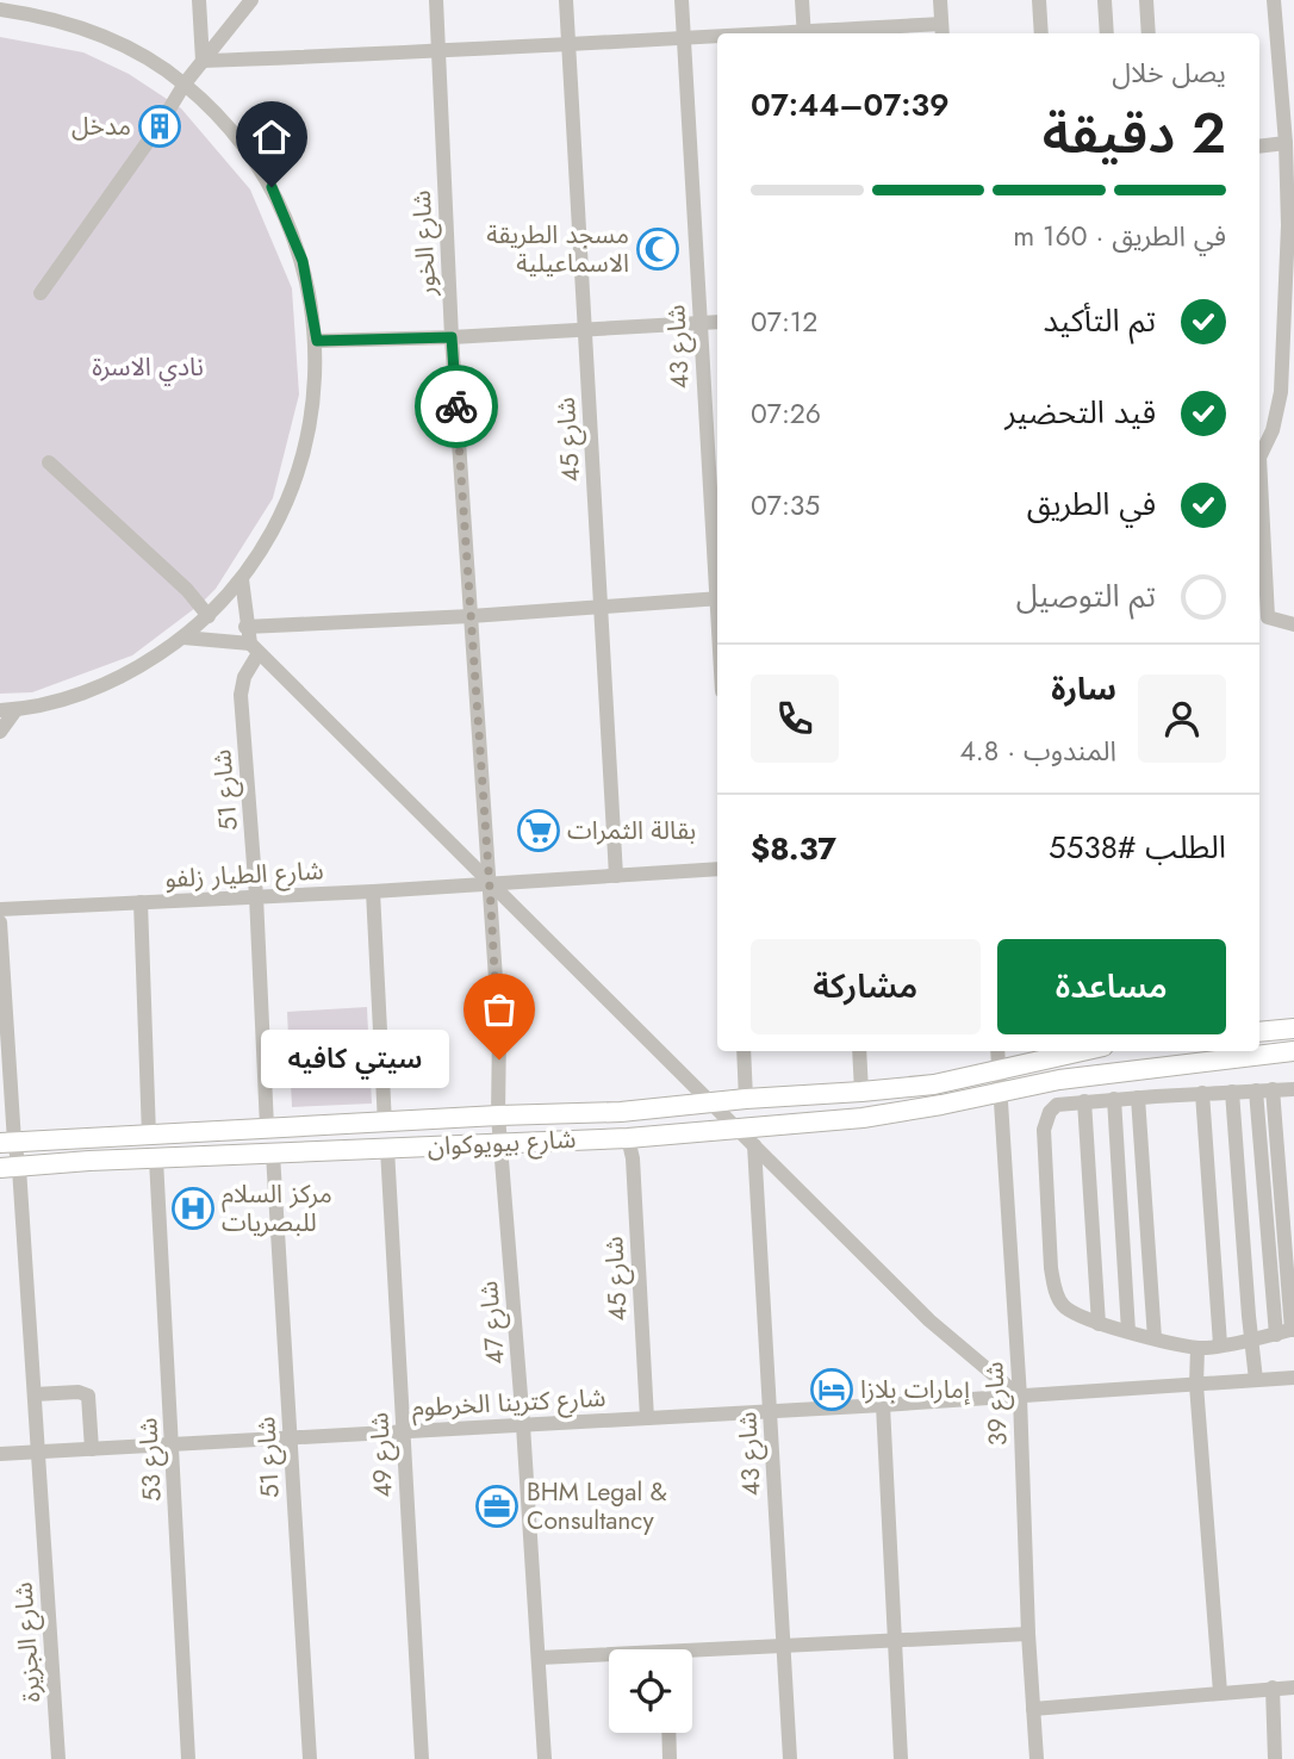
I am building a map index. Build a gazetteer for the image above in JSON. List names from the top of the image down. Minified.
{"streets":{"main road":["شارع بيويوكوان"],"street":["شارع الخور","شارع 43","شارع 45","شارع 51","شارع الطيار زلفو","شارع 47","شارع كترينا الخرطوم","شارع 39","شارع 49","شارع 53","شارع الجزيرة"]},"crossings":[["شارع الخور","شارع الطيار زلفو"],["شارع الخور","شارع 47"],["شارع 43","شارع كترينا الخرطوم"],["شارع 45","شارع الطيار زلفو"],["شارع 45","شارع بيويوكوان"],["شارع 45","شارع كترينا الخرطوم"],["شارع 51","شارع الطيار زلفو"],["شارع 51","شارع بيويوكوان"],["شارع 51","شارع كترينا الخرطوم"],["شارع الطيار زلفو","شارع 47"],["شارع بيويوكوان","شارع 47"],["شارع بيويوكوان","شارع 39"],["شارع بيويوكوان","شارع 49"],["شارع بيويوكوان","شارع 53"],["شارع بيويوكوان","شارع الجزيرة"],["شارع 47","شارع كترينا الخرطوم"],["شارع كترينا الخرطوم","شارع 39"],["شارع كترينا الخرطوم","شارع 49"],["شارع كترينا الخرطوم","شارع 53"],["شارع كترينا الخرطوم","شارع الجزيرة"]],"parks":["نادي الاسرة"],"places":{"building":["مدخل"],"mosque":["مسجد الطريقة الاسماعيلية"],"supermarket":["بقالة الثمرات"],"other":["سيتي كافيه"],"hospital":["مركز السلام للبصريات"],"hotel":["إمارات بلازا"],"office":["BHM Legal & Consultancy"]},"page":{"heading":["2 دقيقة","يصل خلال","07:39–07:44"],"panel":["سارة","المندوب · 4.8","الطلب #5538","$8.37"],"bar":"في الطريق · 160 m","list":[["تم التأكيد","07:12"],["قيد التحضير","07:26"],["في الطريق","07:35"],"تم التوصيل"],"buttons":["مساعدة","مشاركة"],"bubble":"سيتي كافيه"}}
